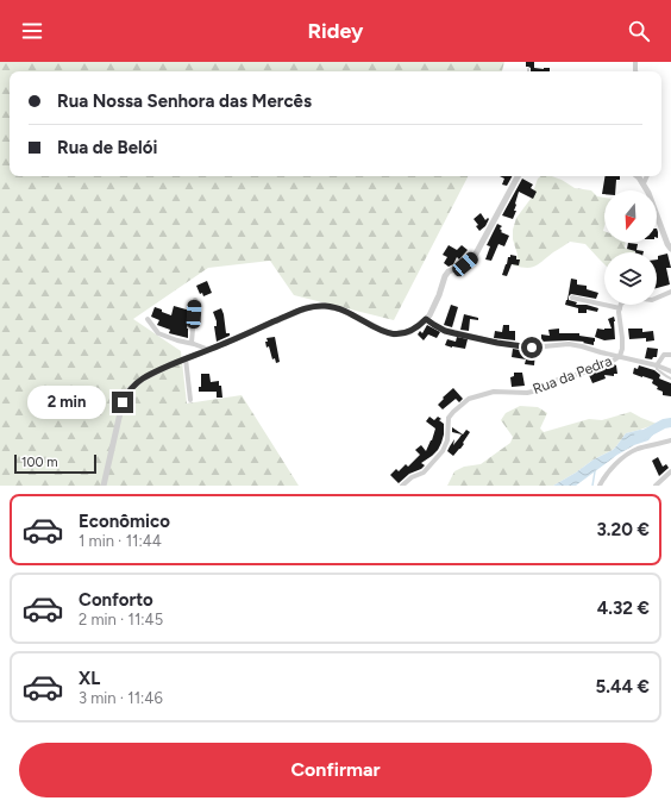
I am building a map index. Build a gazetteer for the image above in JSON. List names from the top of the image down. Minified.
{"streets":{"street":["Rua da Pedra"]},"scale_bar":"100 m","north":"bottom","page":{"header":"Ridey","banner":["Rua Nossa Senhora das Mercês","Rua de Belói"],"bubble":"2 min","scale":"100 m","list":[{"name":"Econômico","note":"1 min · 11:44","value":"3.20 €"},{"name":"Conforto","note":"2 min · 11:45","value":"4.32 €"},{"name":"XL","note":"3 min · 11:46","value":"5.44 €"}],"buttons":"Confirmar"}}
